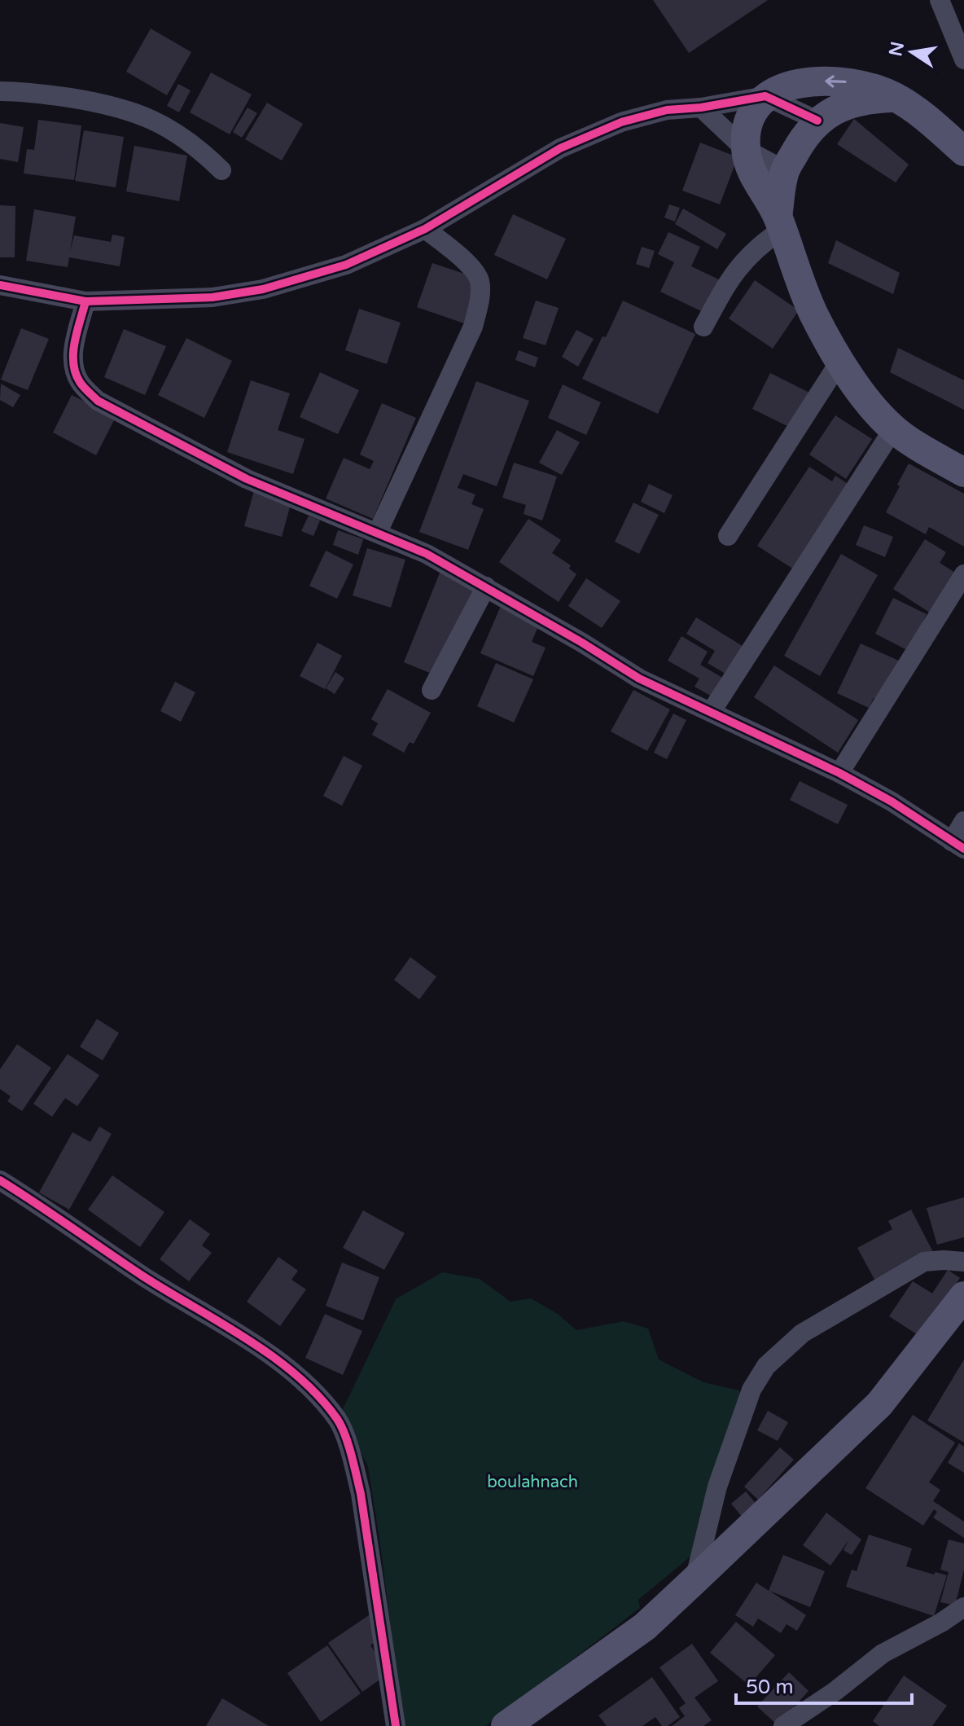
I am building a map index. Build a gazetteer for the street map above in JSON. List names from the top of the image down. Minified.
{"parks":["boulahnach"],"scale_bar":"50 m","north":"left"}
